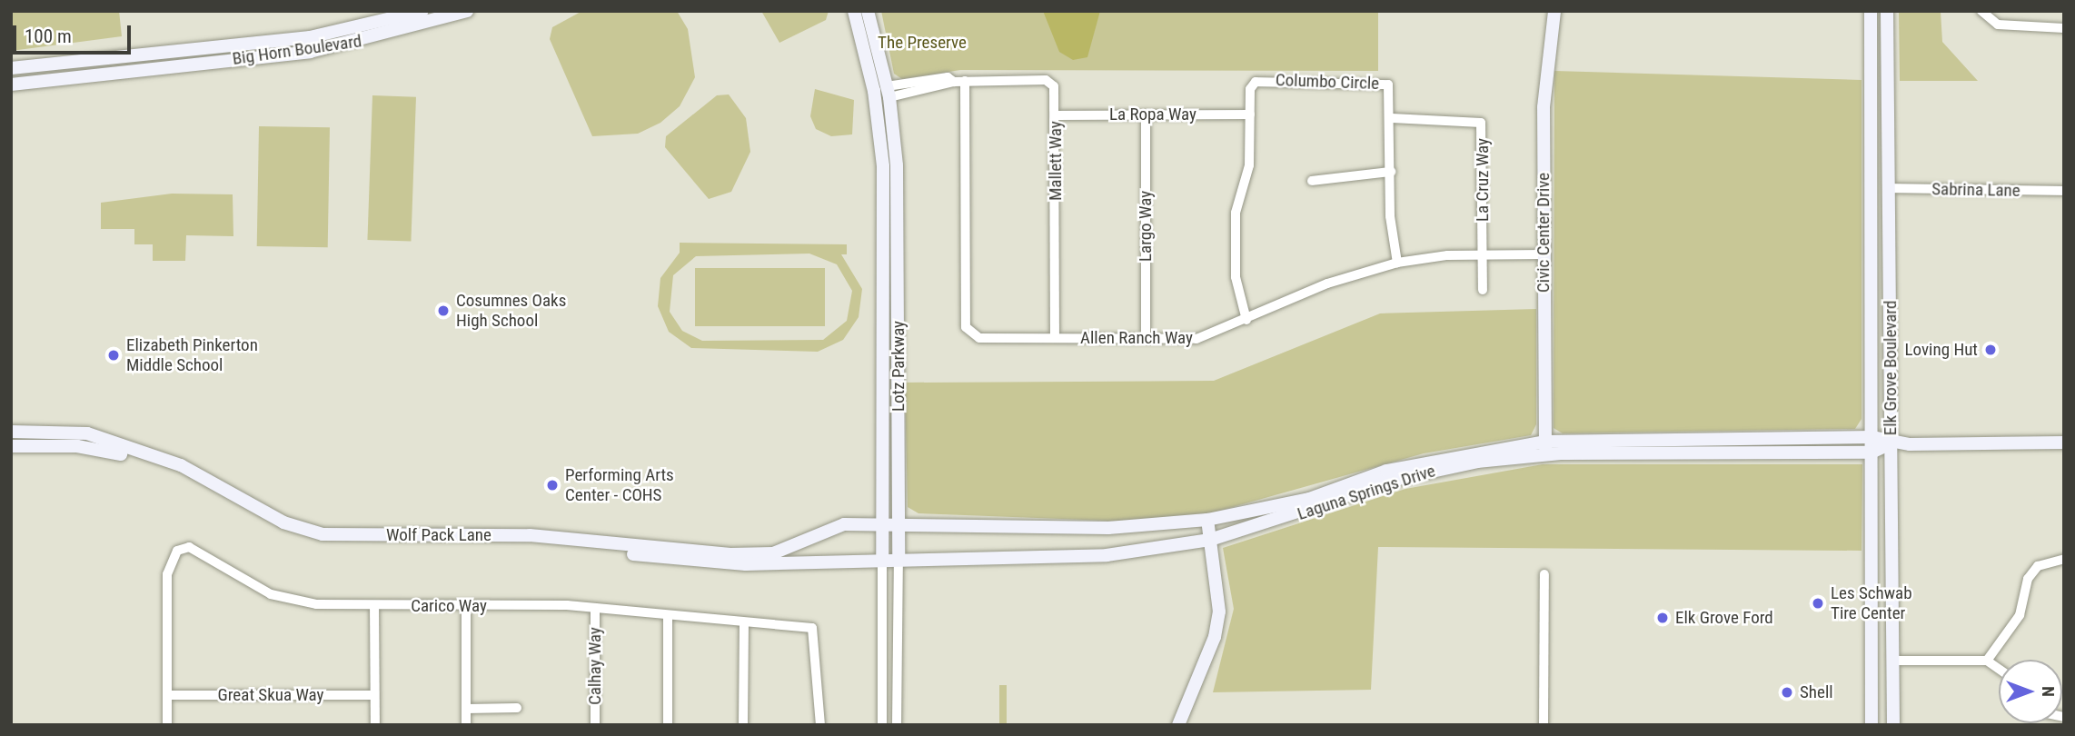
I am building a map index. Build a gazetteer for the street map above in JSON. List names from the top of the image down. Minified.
{"streets":{"street":["Big Horn Boulevard","Columbo Circle","La Ropa Way","Mallett Way","La Cruz Way","Sabrina Lane","Largo Way","Civic Center Drive","Allen Ranch Way","Lotz Parkway","Elk Grove Boulevard","Laguna Springs Drive","Wolf Pack Lane","Carico Way","Calhay Way","Great Skua Way"]},"crossings":[["Columbo Circle","La Ropa Way"],["Columbo Circle","La Cruz Way"],["Columbo Circle","Allen Ranch Way"],["La Ropa Way","Mallett Way"],["La Ropa Way","Largo Way"],["Mallett Way","Allen Ranch Way"],["Mallett Way","Lotz Parkway"],["La Cruz Way","Allen Ranch Way"],["Sabrina Lane","Elk Grove Boulevard"],["Largo Way","Allen Ranch Way"],["Civic Center Drive","Allen Ranch Way"],["Civic Center Drive","Laguna Springs Drive"],["Lotz Parkway","Laguna Springs Drive"],["Lotz Parkway","Wolf Pack Lane"],["Elk Grove Boulevard","Laguna Springs Drive"],["Laguna Springs Drive","Wolf Pack Lane"],["Carico Way","Calhay Way"],["Carico Way","Great Skua Way"]],"parks":["The Preserve"],"places":["Cosumnes Oaks High School","Loving Hut","Elizabeth Pinkerton Middle School","Performing Arts Center - COHS","Les Schwab Tire Center","Elk Grove Ford","Shell"],"scale_bar":"100 m","north":"right"}
